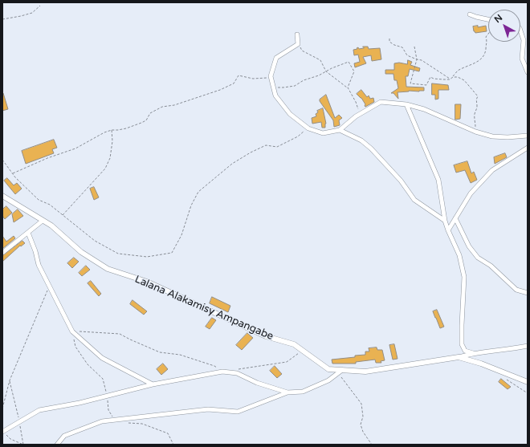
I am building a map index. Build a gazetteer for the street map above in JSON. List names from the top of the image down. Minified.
{"streets":{"street":["Lalana Alakamisy Ampangabe"]},"north":"top left"}
